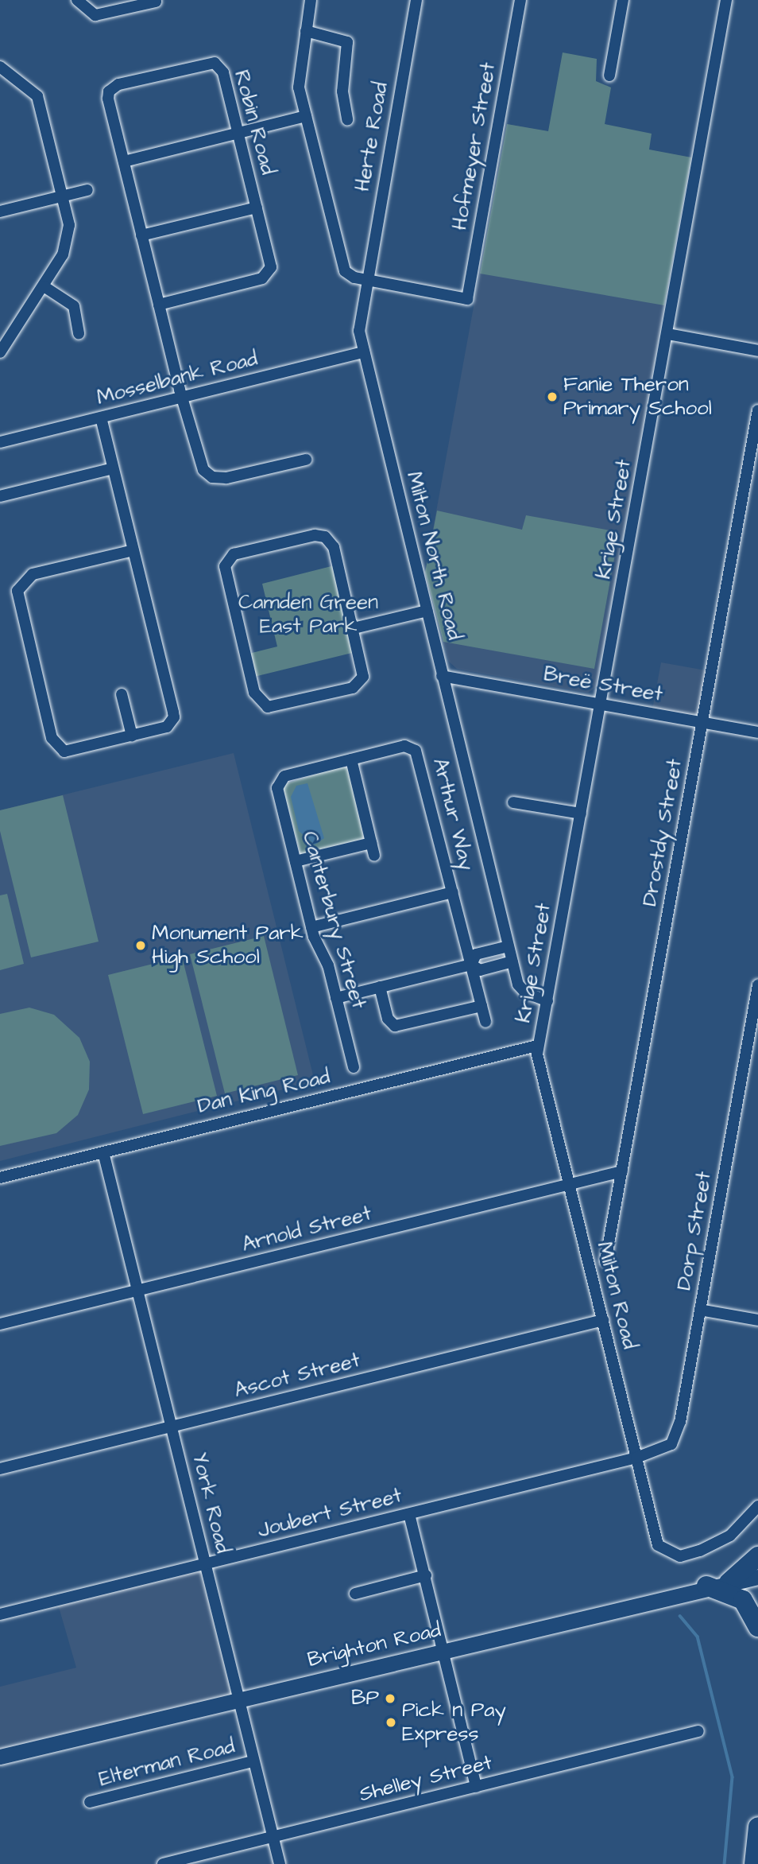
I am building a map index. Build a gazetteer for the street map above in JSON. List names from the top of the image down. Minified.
{"streets":{"main road":["Brighton Road"],"street":["Robin Road","Herte Road","Hofmeyer Street","Mosselbank Road","Krige Street","Milton North Road","Breë Street","Arthur Way","Drostdy Street","Canterbury Street","Dan King Road","Arnold Street","Dorp Street","Milton Road","Ascot Street","York Road","Joubert Street","Elterman Road","Shelley Street"]},"crossings":[["Robin Road","Mosselbank Road"],["Herte Road","Hofmeyer Street"],["Herte Road","Milton North Road"],["Hofmeyer Street","Milton North Road"],["Mosselbank Road","Milton North Road"],["Krige Street","Milton North Road"],["Krige Street","Breë Street"],["Krige Street","Dan King Road"],["Krige Street","Milton Road"],["Milton North Road","Breë Street"],["Breë Street","Drostdy Street"],["Arthur Way","Canterbury Street"],["Drostdy Street","Arnold Street"],["Dan King Road","Milton Road"],["Dan King Road","York Road"],["Arnold Street","Milton Road"],["Arnold Street","York Road"],["Dorp Street","Milton Road"],["Dorp Street","Joubert Street"],["Milton Road","Ascot Street"],["Milton Road","Joubert Street"],["Ascot Street","York Road"],["York Road","Joubert Street"],["York Road","Brighton Road"],["York Road","Elterman Road"],["York Road","Shelley Street"]],"parks":["Camden Green East Park"],"places":["Fanie Theron Primary School","Monument Park High School","BP","Pick n Pay Express"]}
